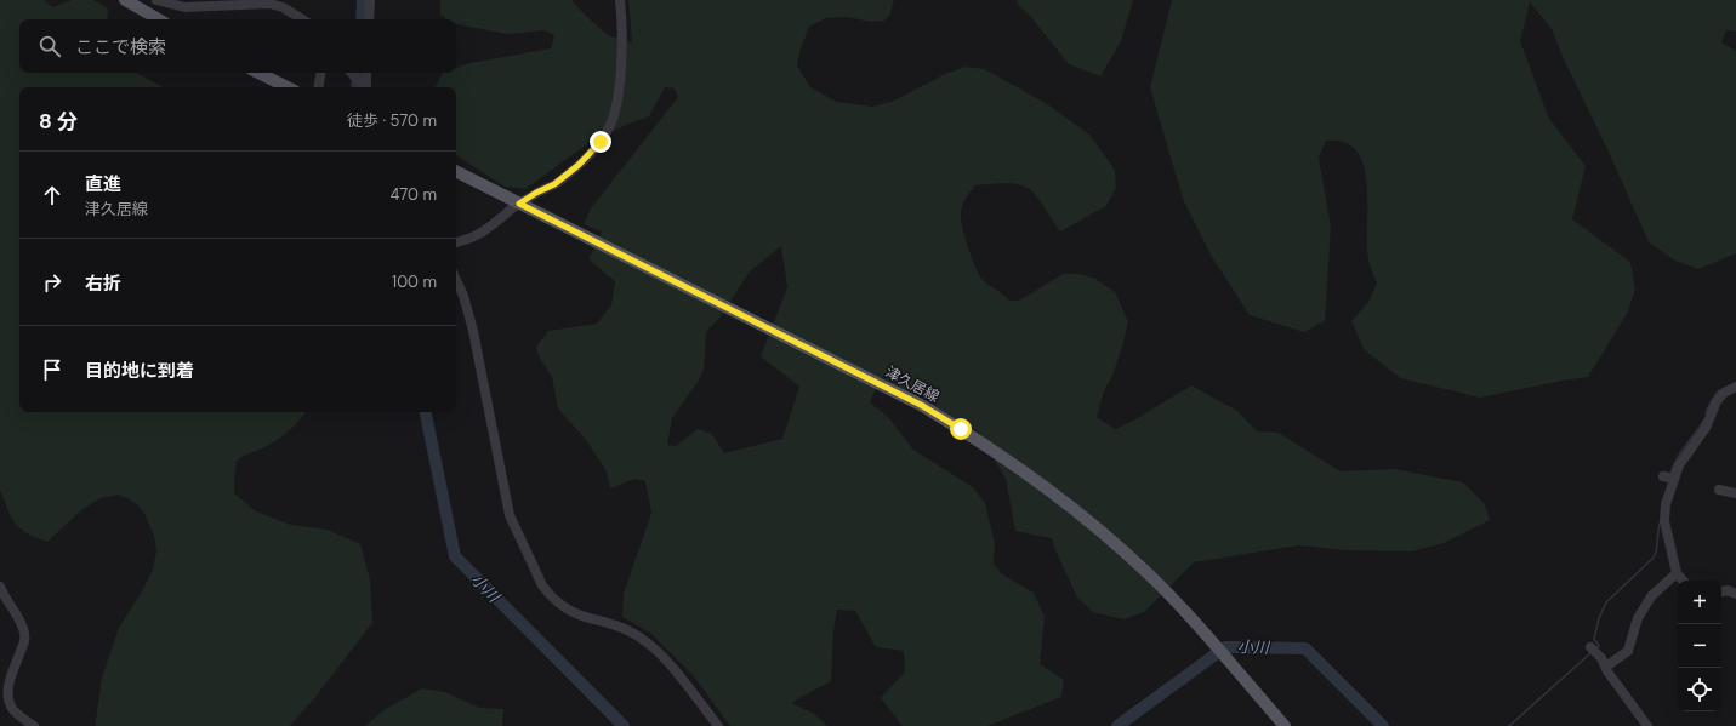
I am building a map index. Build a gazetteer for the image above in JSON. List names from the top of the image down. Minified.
{"streets":{"main road":["津久居線"]},"water":["小川"],"page":{"search":"ここで検索","heading":["8 分","徒歩 · 570 m"],"list":[["直進","津久居線","470 m"],["右折","100 m"],"目的地に到着"],"map_buttons":["+","−"]}}
